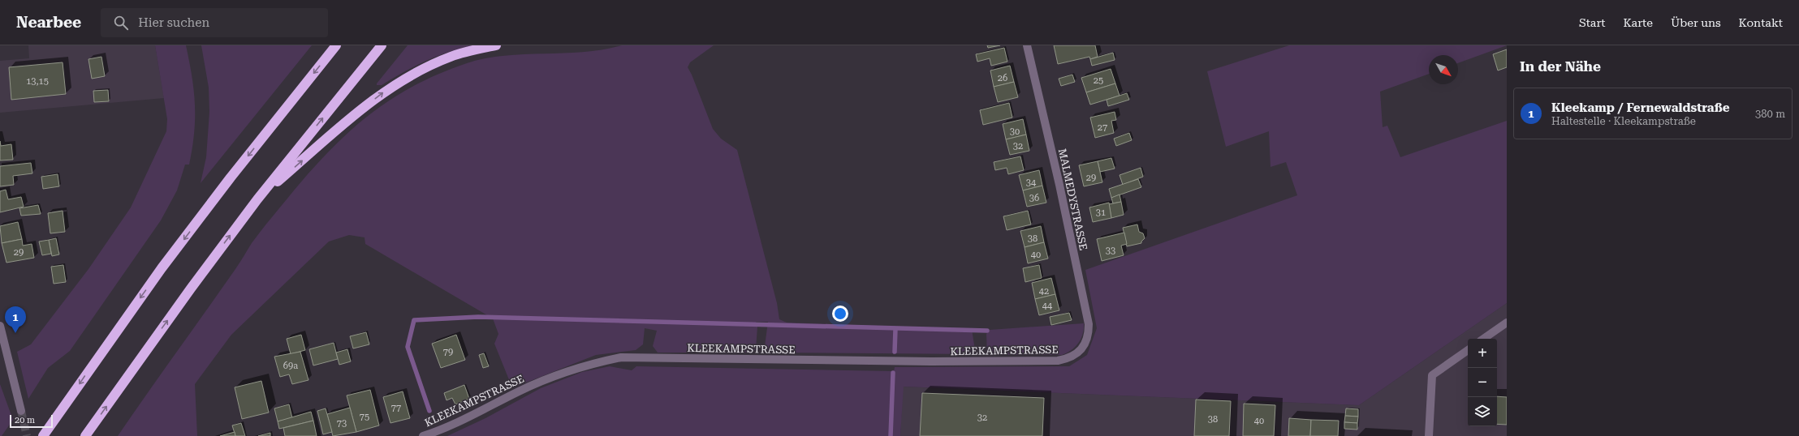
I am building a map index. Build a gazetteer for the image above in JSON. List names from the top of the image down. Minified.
{"streets":{"street":["MALMEDYSTRASSE","KLEEKAMPSTRASSE"]},"crossings":[["MALMEDYSTRASSE","KLEEKAMPSTRASSE"]],"house_numbers":["26","25","13,15","27","30","32","29","34","36","31","38","33","29","40","42","44","79","69a","77","75","32","38","40","73"],"scale_bar":"20 m","north":"bottom right","page":{"header":"Nearbee","search":"Hier suchen","nav":["Start","Karte","Über uns","Kontakt"],"heading":"In der Nähe","list":[{"mark":"1","name":"Kleekamp / Fernewaldstraße","note":"Haltestelle · Kleekampstraße","value":"380 m"}],"pins":"1","map_buttons":["+","−"],"scale":"20 m"}}
